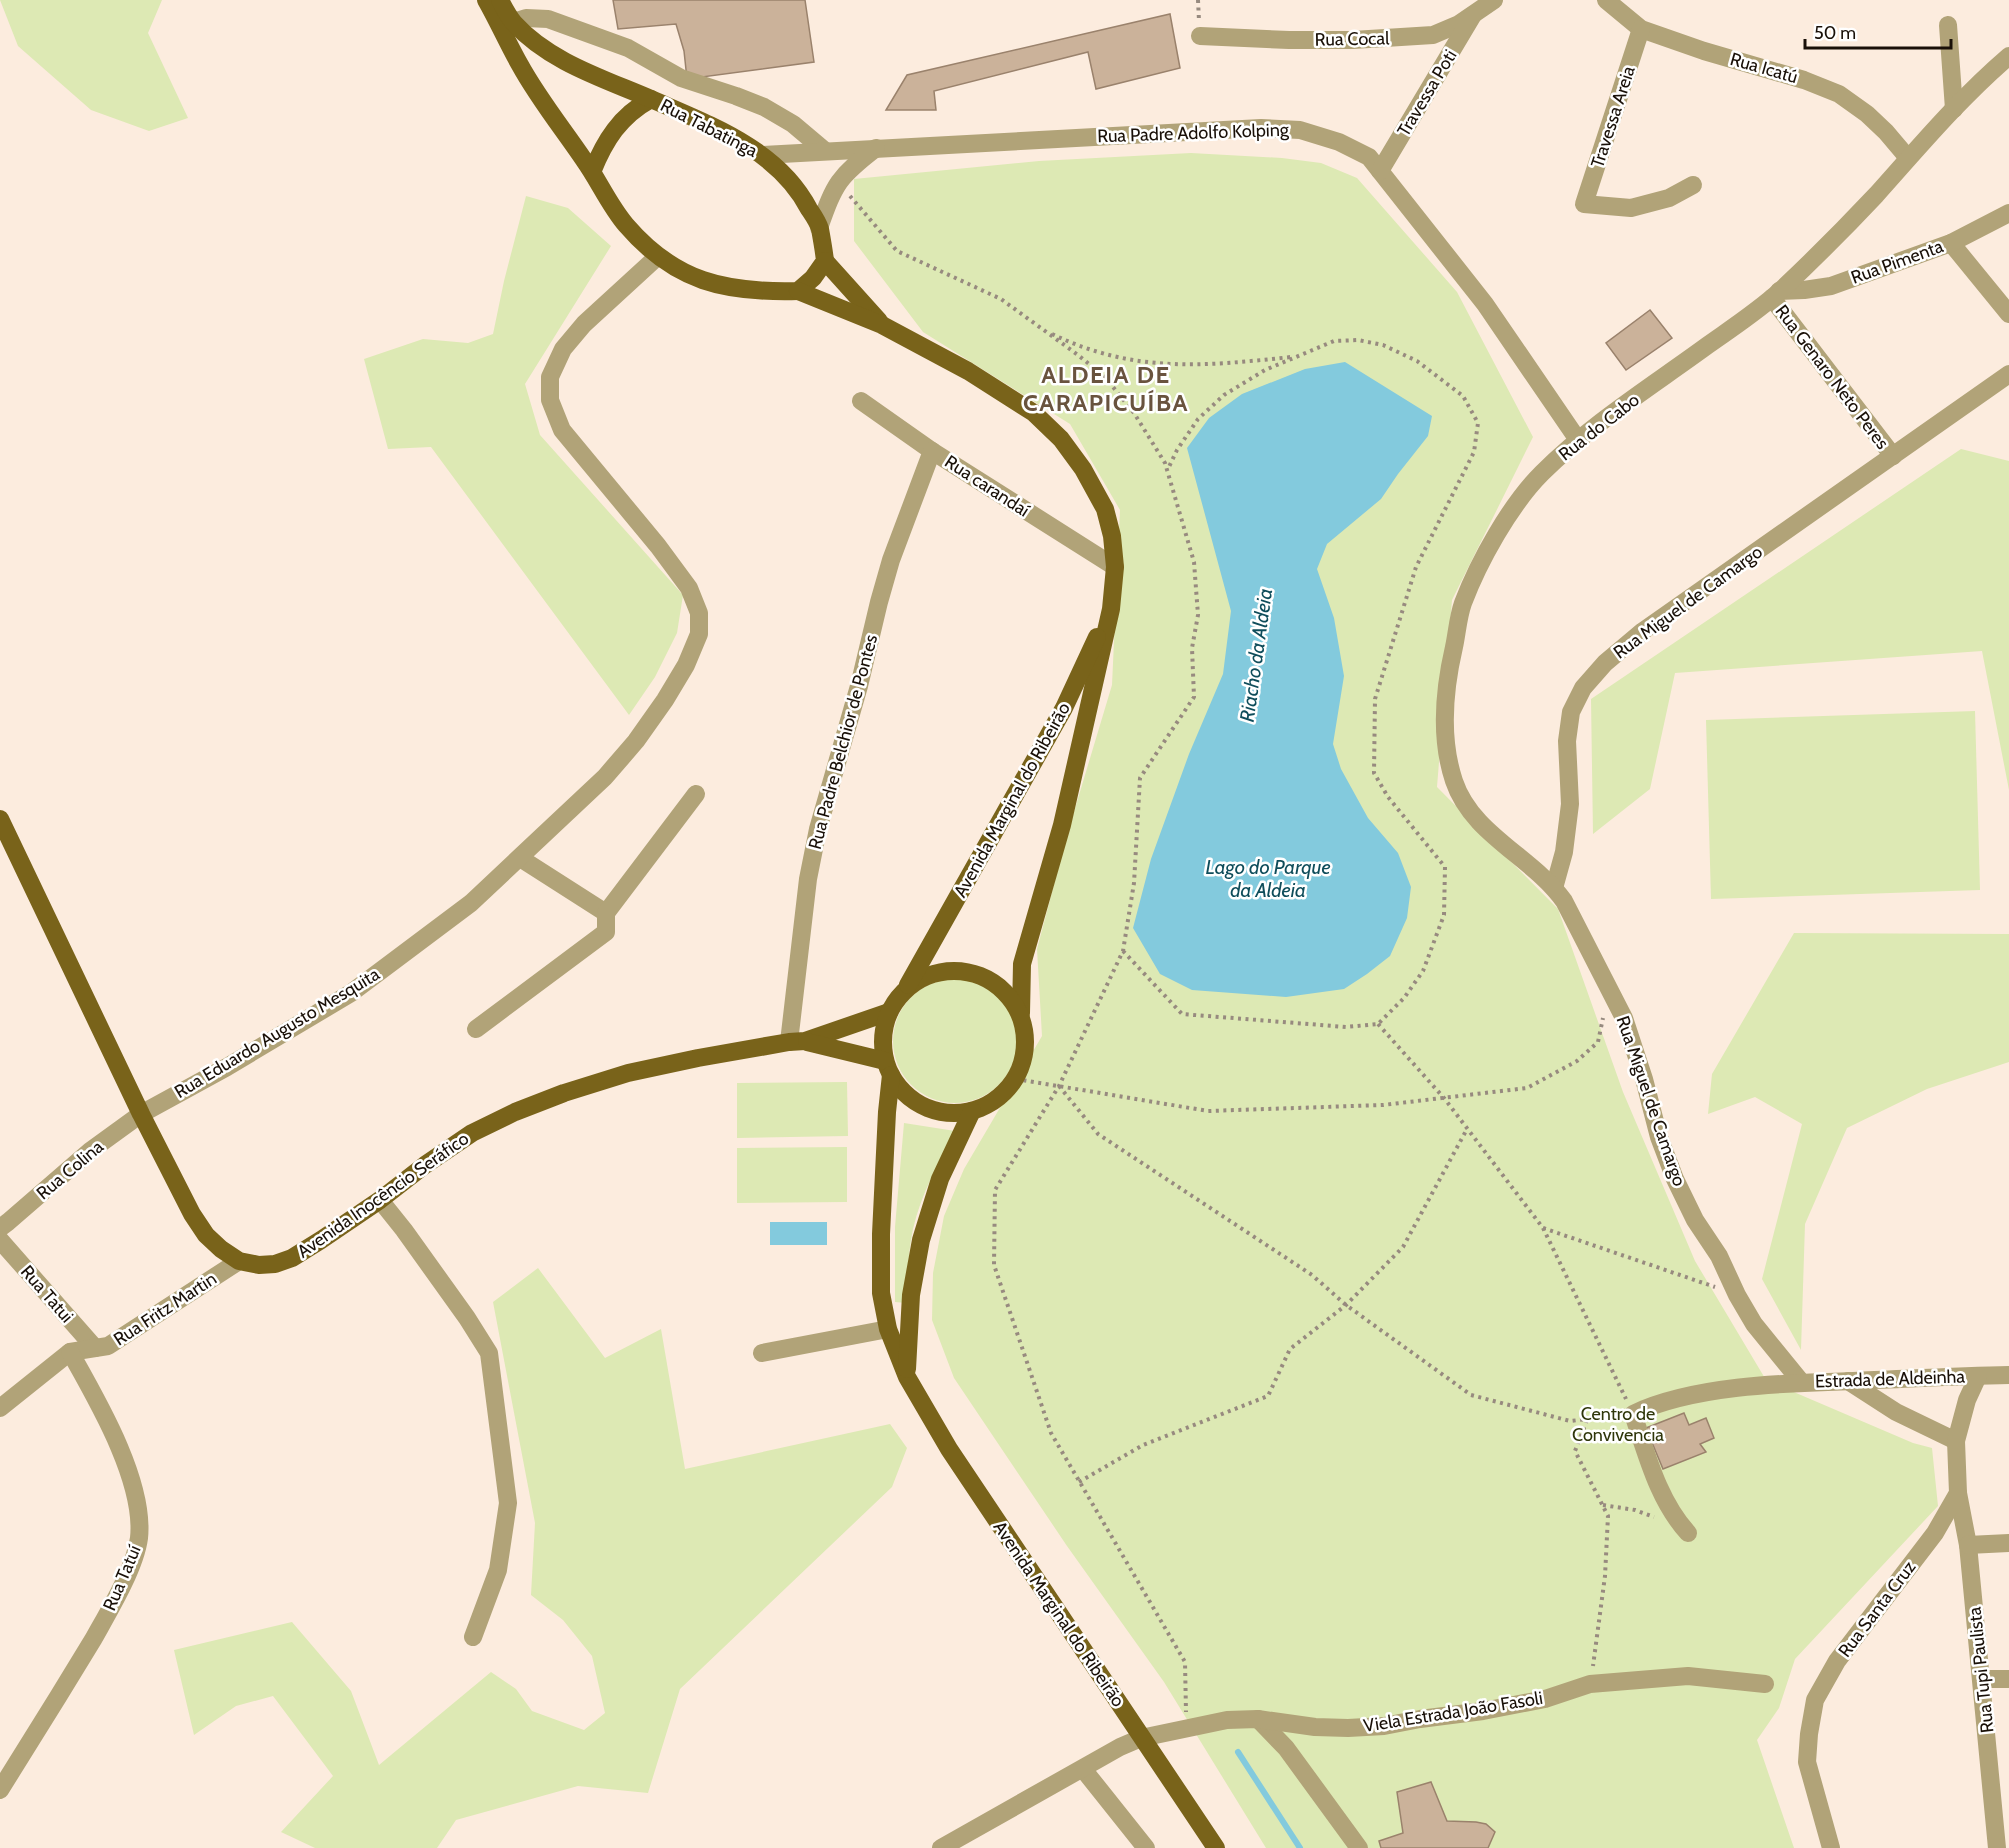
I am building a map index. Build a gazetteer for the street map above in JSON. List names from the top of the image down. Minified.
{"streets":{"main road":["Rua Tabatinga","Avenida Marginal do Ribeirão","Avenida Inocêncio Seráfico"],"street":["Rua Cocal","Rua Icatú","Travessa Poti","Travessa Areia","Rua Padre Adolfo Kolping","Rua Pimenta","Rua Genaro Neto Peres","Rua do Cabo","Rua carandaí","Rua Miguel de Camargo","Rua Padre Belchior de Pontes","Rua Eduardo Augusto Mesquita","Rua Colina","Rua Tatui","Rua Fritz Martin","Estrada de Aldeinha","Rua Tatuí","Rua Santa Cruz","Rua Tupi Paulista","Viela Estrada João Fasoli"]},"crossings":[["Rua Cocal","Travessa Poti"],["Rua Icatú","Travessa Areia"],["Rua Icatú","Rua do Cabo"],["Travessa Poti","Rua Padre Adolfo Kolping"],["Rua Tabatinga","Rua Padre Adolfo Kolping"],["Rua Tabatinga","Avenida Marginal do Ribeirão"],["Rua Padre Adolfo Kolping","Rua do Cabo"],["Rua Pimenta","Rua Genaro Neto Peres"],["Rua Pimenta","Rua do Cabo"],["Rua Genaro Neto Peres","Rua do Cabo"],["Rua Genaro Neto Peres","Rua Miguel de Camargo"],["Rua do Cabo","Rua Miguel de Camargo"],["Rua carandaí","Rua Padre Belchior de Pontes"],["Rua carandaí","Avenida Marginal do Ribeirão"],["Rua Miguel de Camargo","Estrada de Aldeinha"],["Rua Padre Belchior de Pontes","Avenida Inocêncio Seráfico"],["Avenida Marginal do Ribeirão","Avenida Inocêncio Seráfico"],["Avenida Marginal do Ribeirão","Viela Estrada João Fasoli"],["Rua Eduardo Augusto Mesquita","Rua Colina"],["Rua Eduardo Augusto Mesquita","Avenida Inocêncio Seráfico"],["Rua Colina","Avenida Inocêncio Seráfico"],["Avenida Inocêncio Seráfico","Rua Fritz Martin"],["Rua Tatui","Rua Fritz Martin"],["Rua Fritz Martin","Rua Tatuí"],["Rua Santa Cruz","Rua Tupi Paulista"]],"districts":["ALDEIA DE CARAPICUÍBA"],"water":["Riacho da Aldeia","Lago do Parque da Aldeia"],"parks":["Centro de Convivencia"],"scale_bar":"50 m"}
